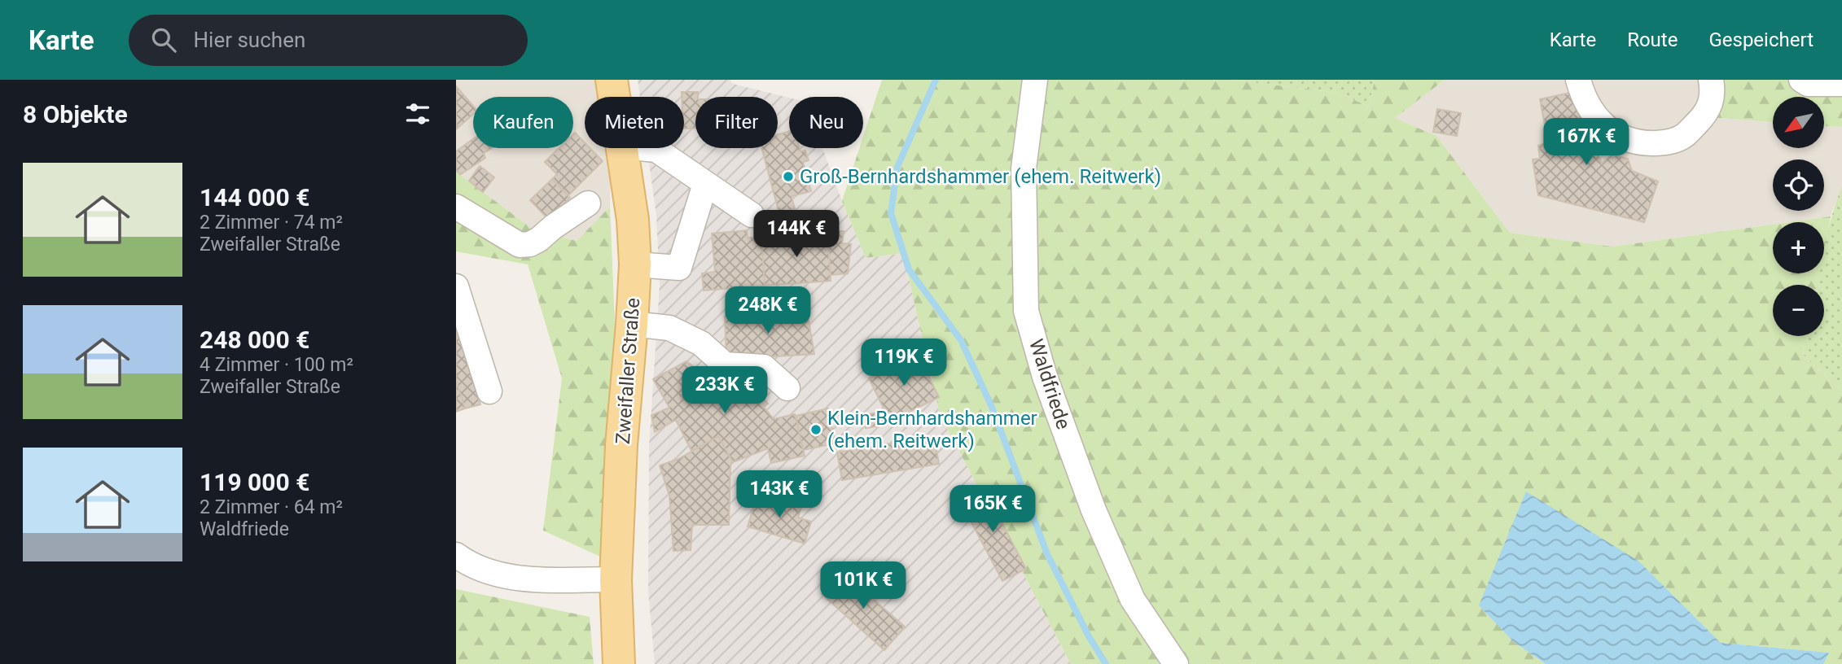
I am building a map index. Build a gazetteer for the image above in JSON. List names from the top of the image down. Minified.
{"streets":{"main road":["Zweifaller Straße"],"street":["Waldfriede"]},"places":["Groß-Bernhardshammer (ehem. Reitwerk)","Klein-Bernhardshammer (ehem. Reitwerk)"],"north":"bottom left","page":{"header":"Karte","search":"Hier suchen","nav":["Karte","Route","Gespeichert"],"heading":"8 Objekte","map_buttons":["+","−"],"chip":["Kaufen","Mieten","Filter","Neu"],"price":["167K €","144K €","248K €","119K €","233K €","143K €","165K €","101K €"],"list":[{"name":"144 000 €","note":"2 Zimmer · 74 m² · Zweifaller Straße"},{"name":"248 000 €","note":"4 Zimmer · 100 m² · Zweifaller Straße"},{"name":"119 000 €","note":"2 Zimmer · 64 m² · Waldfriede"}]}}
